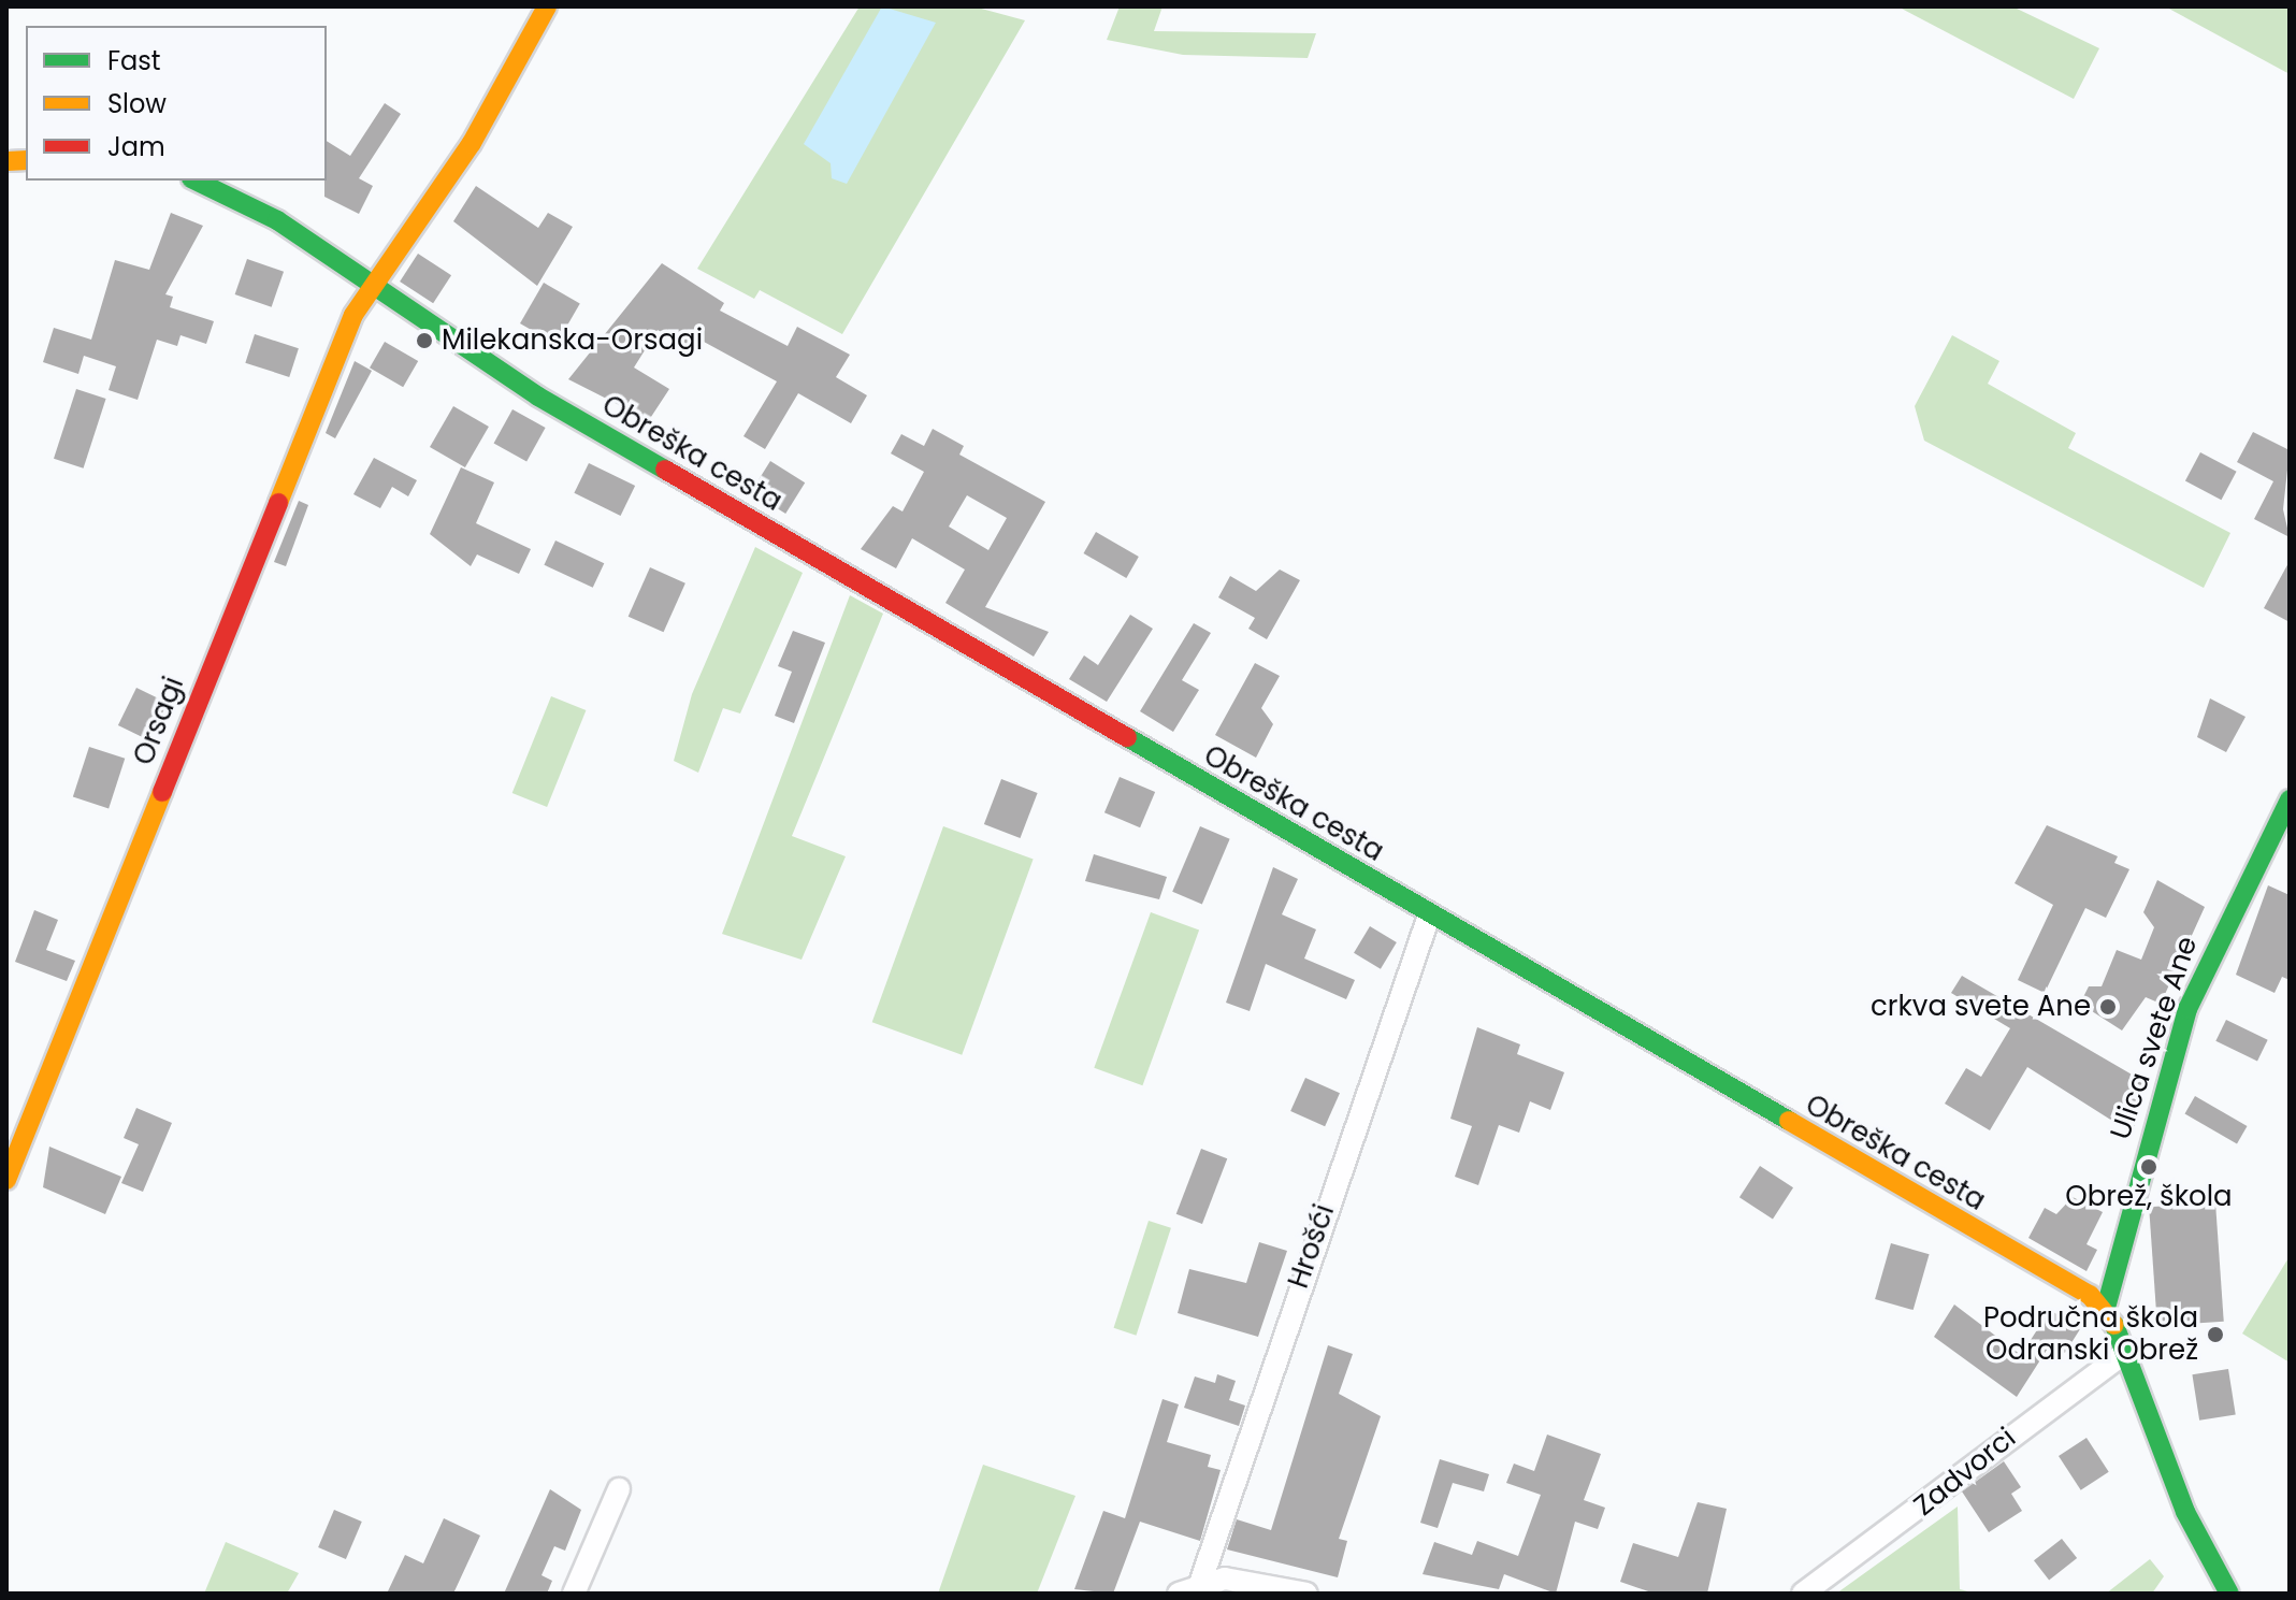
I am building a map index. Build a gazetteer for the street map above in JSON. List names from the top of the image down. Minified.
{"streets":{"main road":["Obreška cesta","Orsagi","Ulica svete Ane"],"street":["Hrošći","Zadvorci"]},"crossings":[["Obreška cesta","Orsagi"],["Obreška cesta","Ulica svete Ane"],["Obreška cesta","Hrošći"]],"places":["Milekanska-Orsagi","crkva svete Ane","Obrež, škola","Područna škola Odranski Obrež"],"legend":["Fast","Slow","Jam"]}
